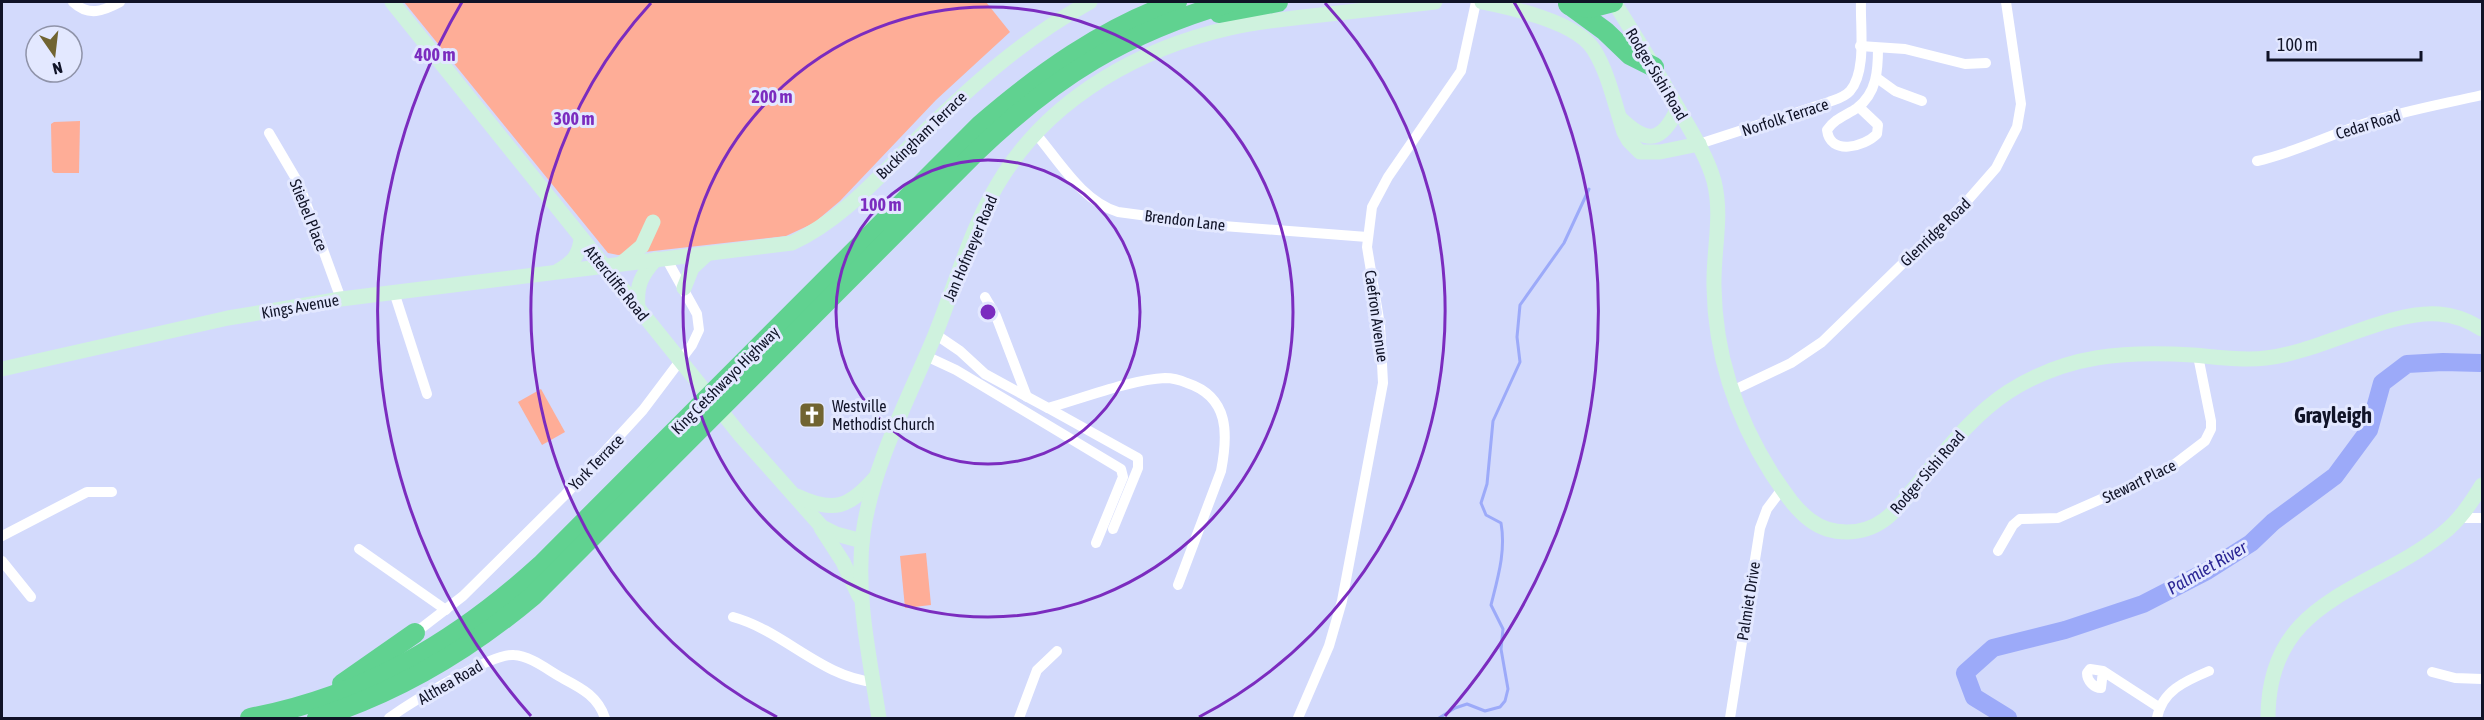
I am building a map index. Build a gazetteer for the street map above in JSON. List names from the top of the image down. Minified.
{"streets":{"highway":["King Cetshwayo Highway"],"main road":["Rodger Sishi Road","Buckingham Terrace","Jan Hofmeyer Road","Attercliffe Road","Kings Avenue"],"street":["Norfolk Terrace","Cedar Road","Stiebel Place","Brendon Lane","Glenridge Road","Caefron Avenue","York Terrace","Stewart Place","Palmiet Drive","Althea Road"]},"crossings":[["Rodger Sishi Road","Norfolk Terrace"],["Rodger Sishi Road","Glenridge Road"],["Rodger Sishi Road","Stewart Place"],["Rodger Sishi Road","Palmiet Drive"],["Buckingham Terrace","Attercliffe Road"],["Buckingham Terrace","Kings Avenue"],["Buckingham Terrace","York Terrace"],["Stiebel Place","Kings Avenue"],["Brendon Lane","Jan Hofmeyer Road"],["Brendon Lane","Caefron Avenue"],["Jan Hofmeyer Road","Attercliffe Road"],["Attercliffe Road","Kings Avenue"]],"districts":["Grayleigh"],"water":["Palmiet River"],"places":{"church":["Westville Methodist Church"]},"scale_bar":"100 m","north":"bottom","rings":["400 m","200 m","300 m","100 m"]}
